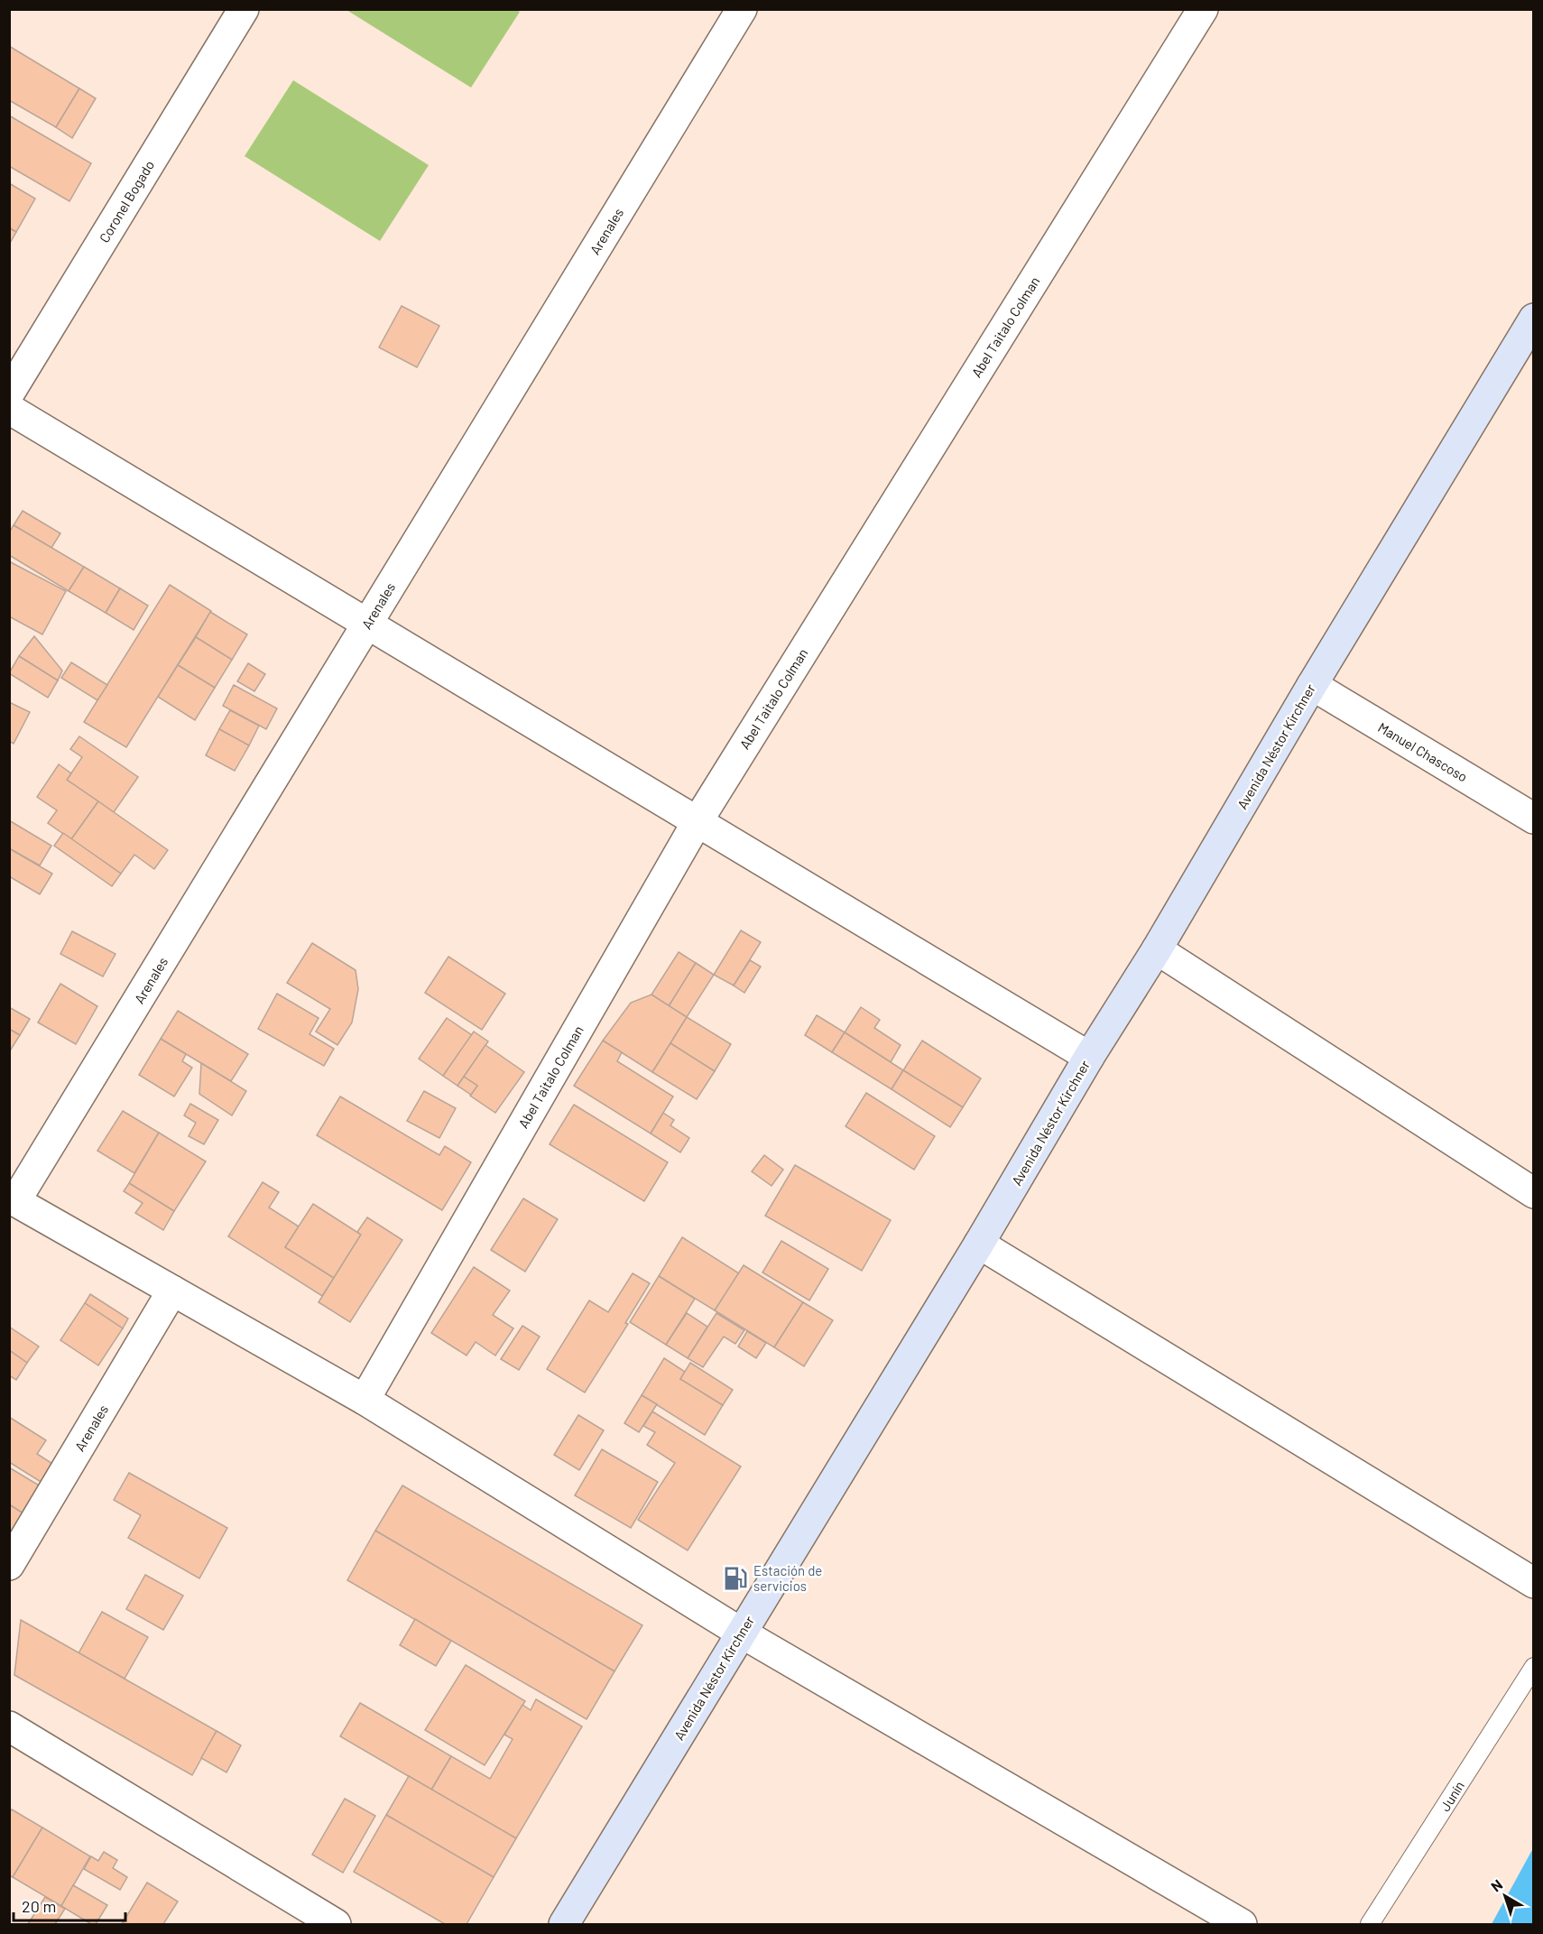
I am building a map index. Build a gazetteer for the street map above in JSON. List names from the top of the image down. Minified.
{"streets":{"main road":["Avenida Néstor Kirchner"],"street":["Coronel Bogado","Arenales","Abel Taitalo Colman","Manuel Chascoso"],"lane":["Junín"]},"crossings":[["Avenida Néstor Kirchner","Manuel Chascoso"]],"places":{"fuel station":["Estación de servicios"]},"scale_bar":"20 m","north":"top left"}
